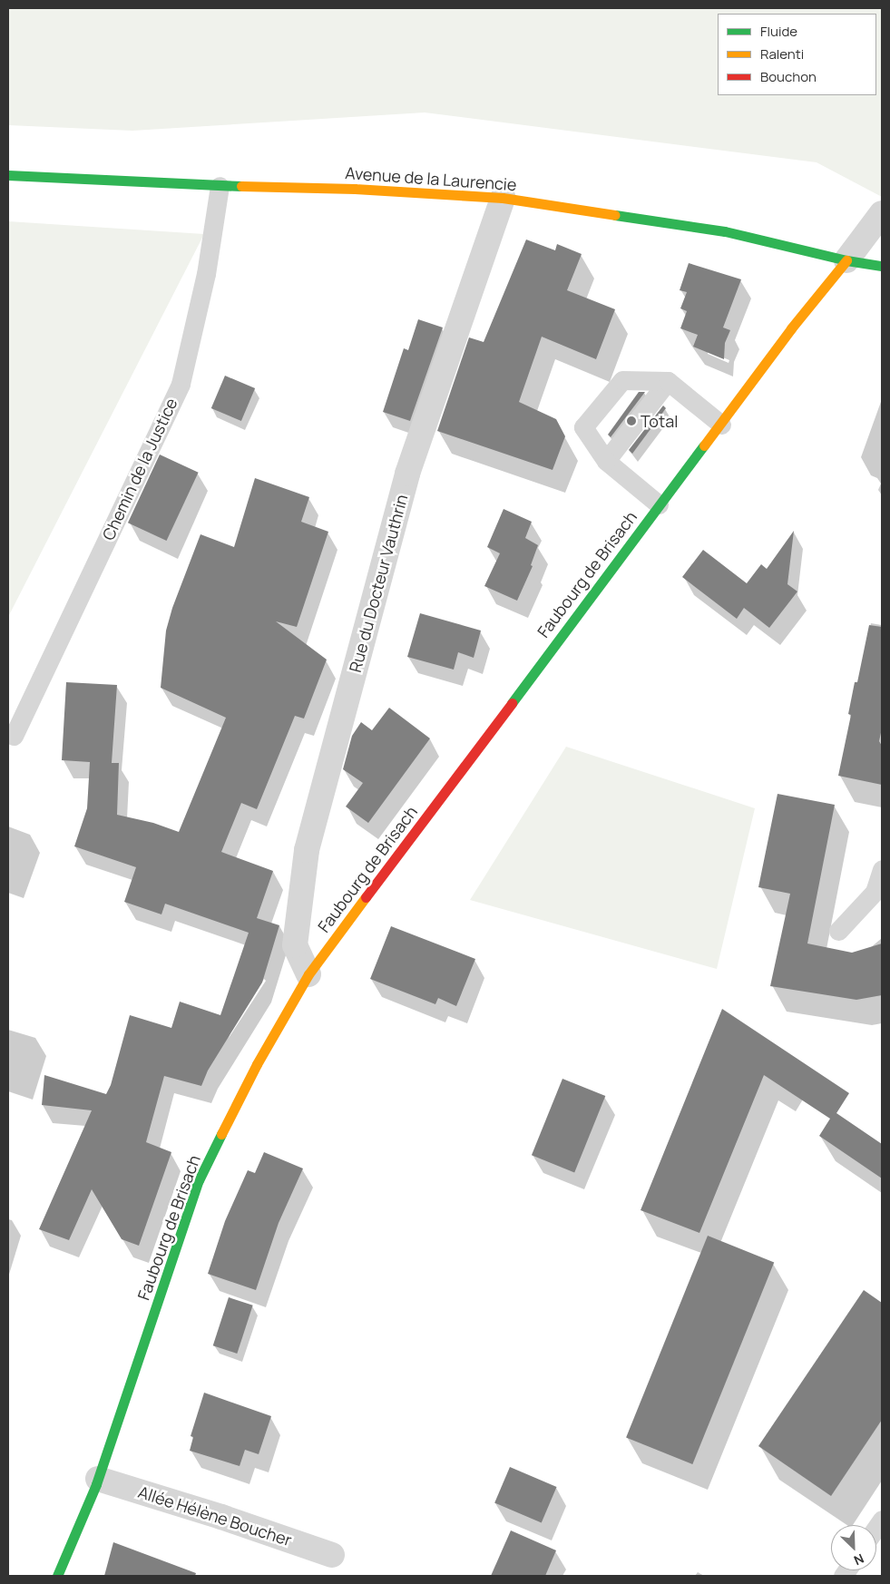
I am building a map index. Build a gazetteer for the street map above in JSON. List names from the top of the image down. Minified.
{"streets":{"main road":["Avenue de la Laurencie","Faubourg de Brisach"],"street":["Rue du Docteur Vauthrin","Allée Hélène Boucher"],"lane":["Chemin de la Justice"]},"crossings":[["Avenue de la Laurencie","Chemin de la Justice"],["Avenue de la Laurencie","Faubourg de Brisach"],["Avenue de la Laurencie","Rue du Docteur Vauthrin"],["Faubourg de Brisach","Rue du Docteur Vauthrin"],["Faubourg de Brisach","Allée Hélène Boucher"]],"places":["Total"],"legend":["Fluide","Ralenti","Bouchon"],"north":"bottom right"}
